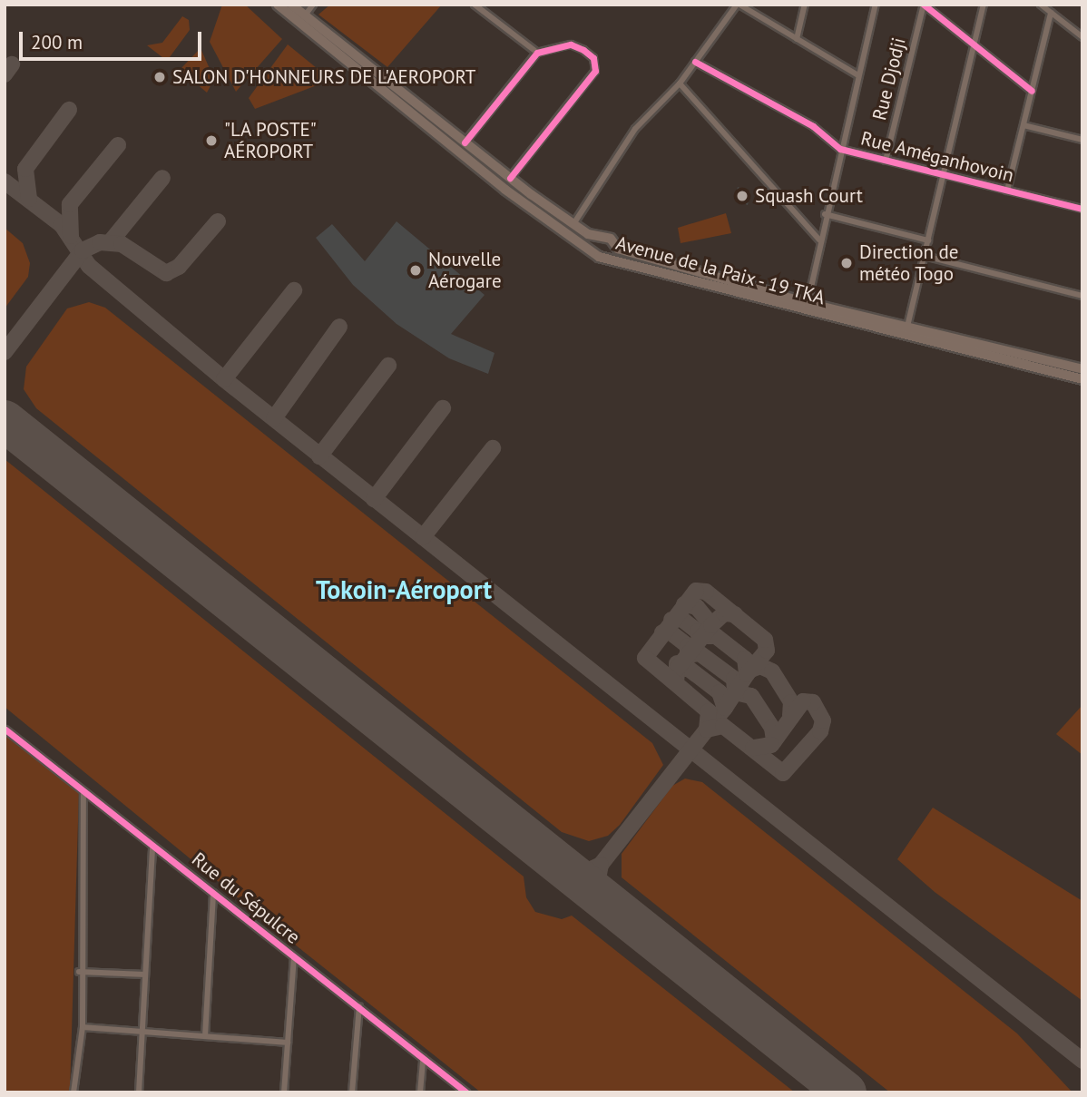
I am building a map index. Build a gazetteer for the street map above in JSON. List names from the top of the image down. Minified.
{"streets":{"main road":["Avenue de la Paix - 19 TKA"],"street":["Rue Djodji","Rue Améganhovoin","Rue du Sépulcre"]},"crossings":[["Rue Djodji","Rue Améganhovoin"]],"districts":["Tokoin-Aéroport"],"places":["SALON D'HONNEURS DE L'AEROPORT","\"LA POSTE\" AÉROPORT","Squash Court","Direction de météo Togo","Nouvelle Aérogare"],"scale_bar":"200 m"}
